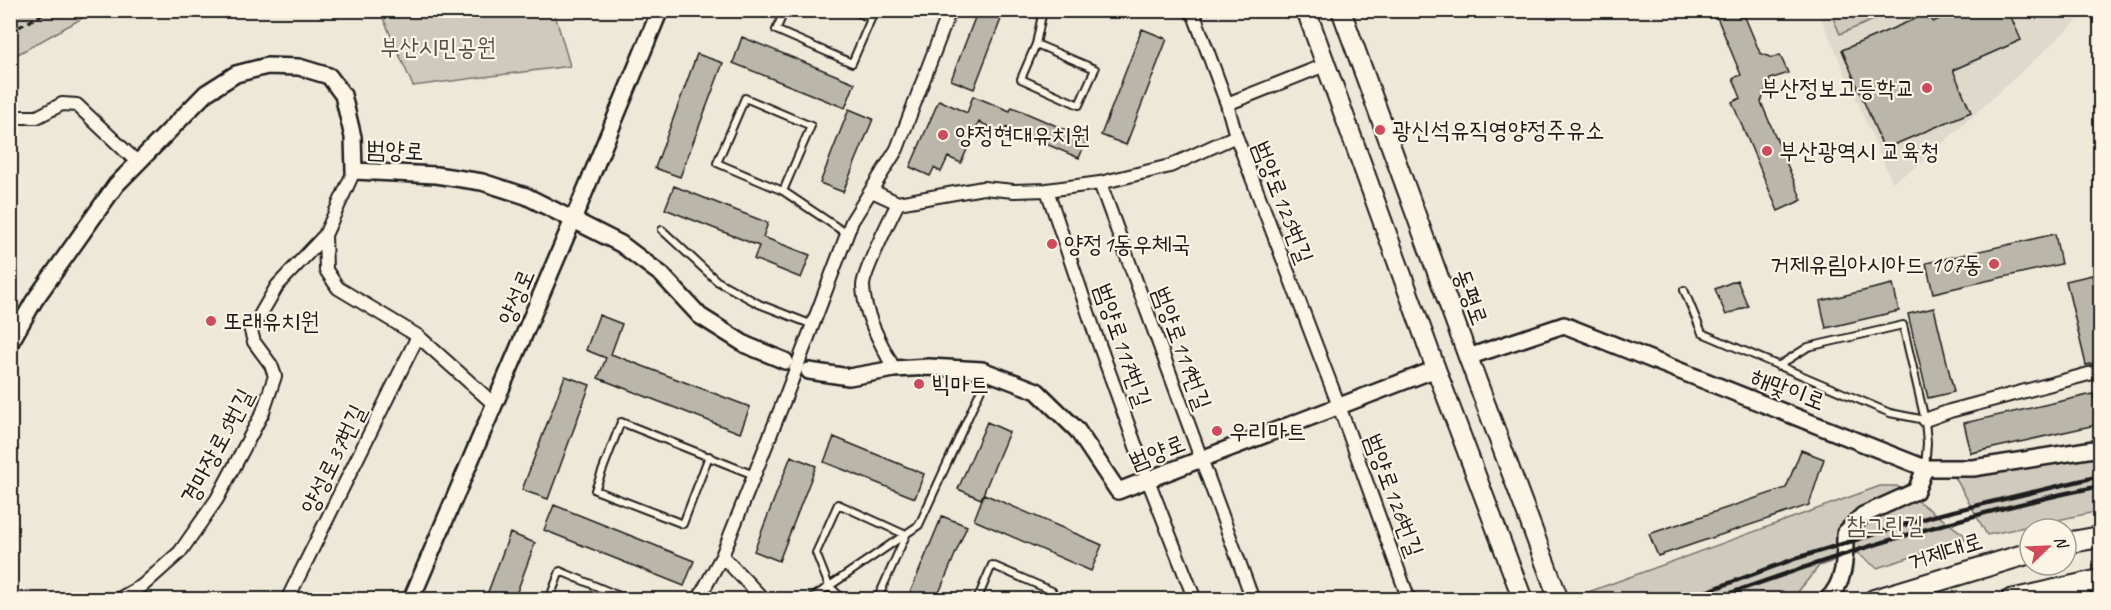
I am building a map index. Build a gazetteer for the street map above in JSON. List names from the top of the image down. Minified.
{"streets":{"main road":["동평로","거제대로"],"street":["범양로","범양로125번길","양성로","범양로117번길","범양로119번길","해맞이로","경마장로5번길","양성로37번길","범양로126번길"]},"crossings":[["범양로","범양로125번길"],["범양로","양성로"],["범양로","범양로117번길"],["범양로","범양로119번길"],["범양로","범양로126번길"],["범양로125번길","범양로126번길"],["동평로","해맞이로"]],"parks":["부산시민공원","참그린길"],"places":["부산정보고등학교","광신석유직영양정주유소","양정현대유치원","부산광역시 교육청","양정1동우체국","거제유림아시아드 107동","또래유치원","빅마트","우리마트"],"north":"top right"}
